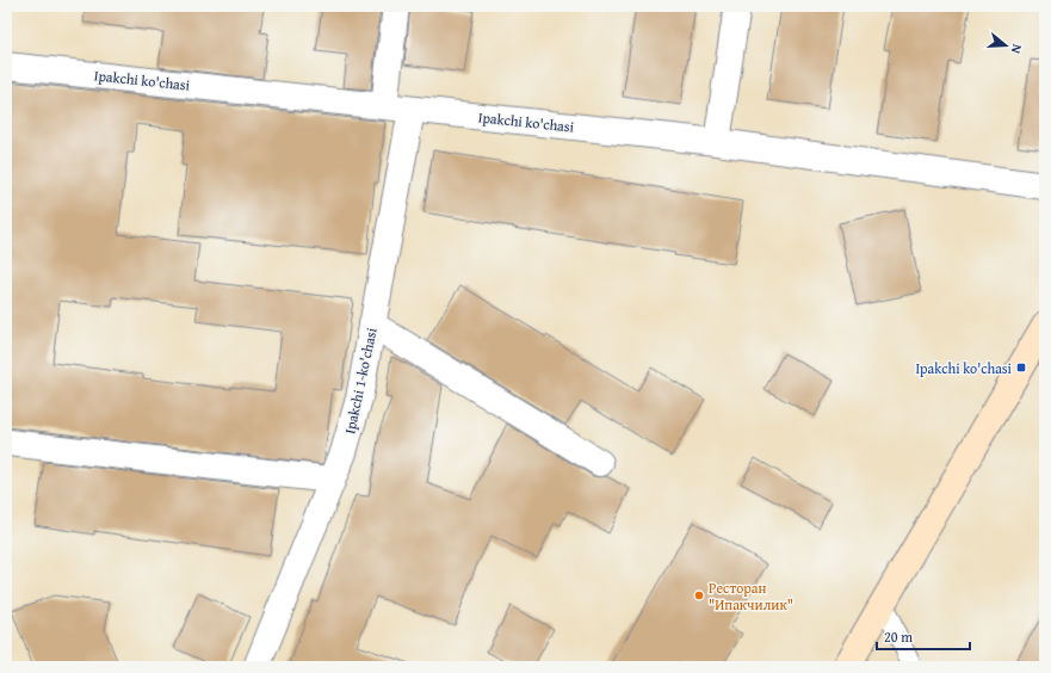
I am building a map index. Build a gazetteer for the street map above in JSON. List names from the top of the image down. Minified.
{"streets":{"street":["Ipakchi ko'chasi","Ipakchi 1-ko'chasi"]},"crossings":[["Ipakchi ko'chasi","Ipakchi 1-ko'chasi"]],"places":{"transit":["Ipakchi ko'chasi"],"other":["Ресторан \"Ипакчилик\""]},"scale_bar":"20 m","north":"right"}
